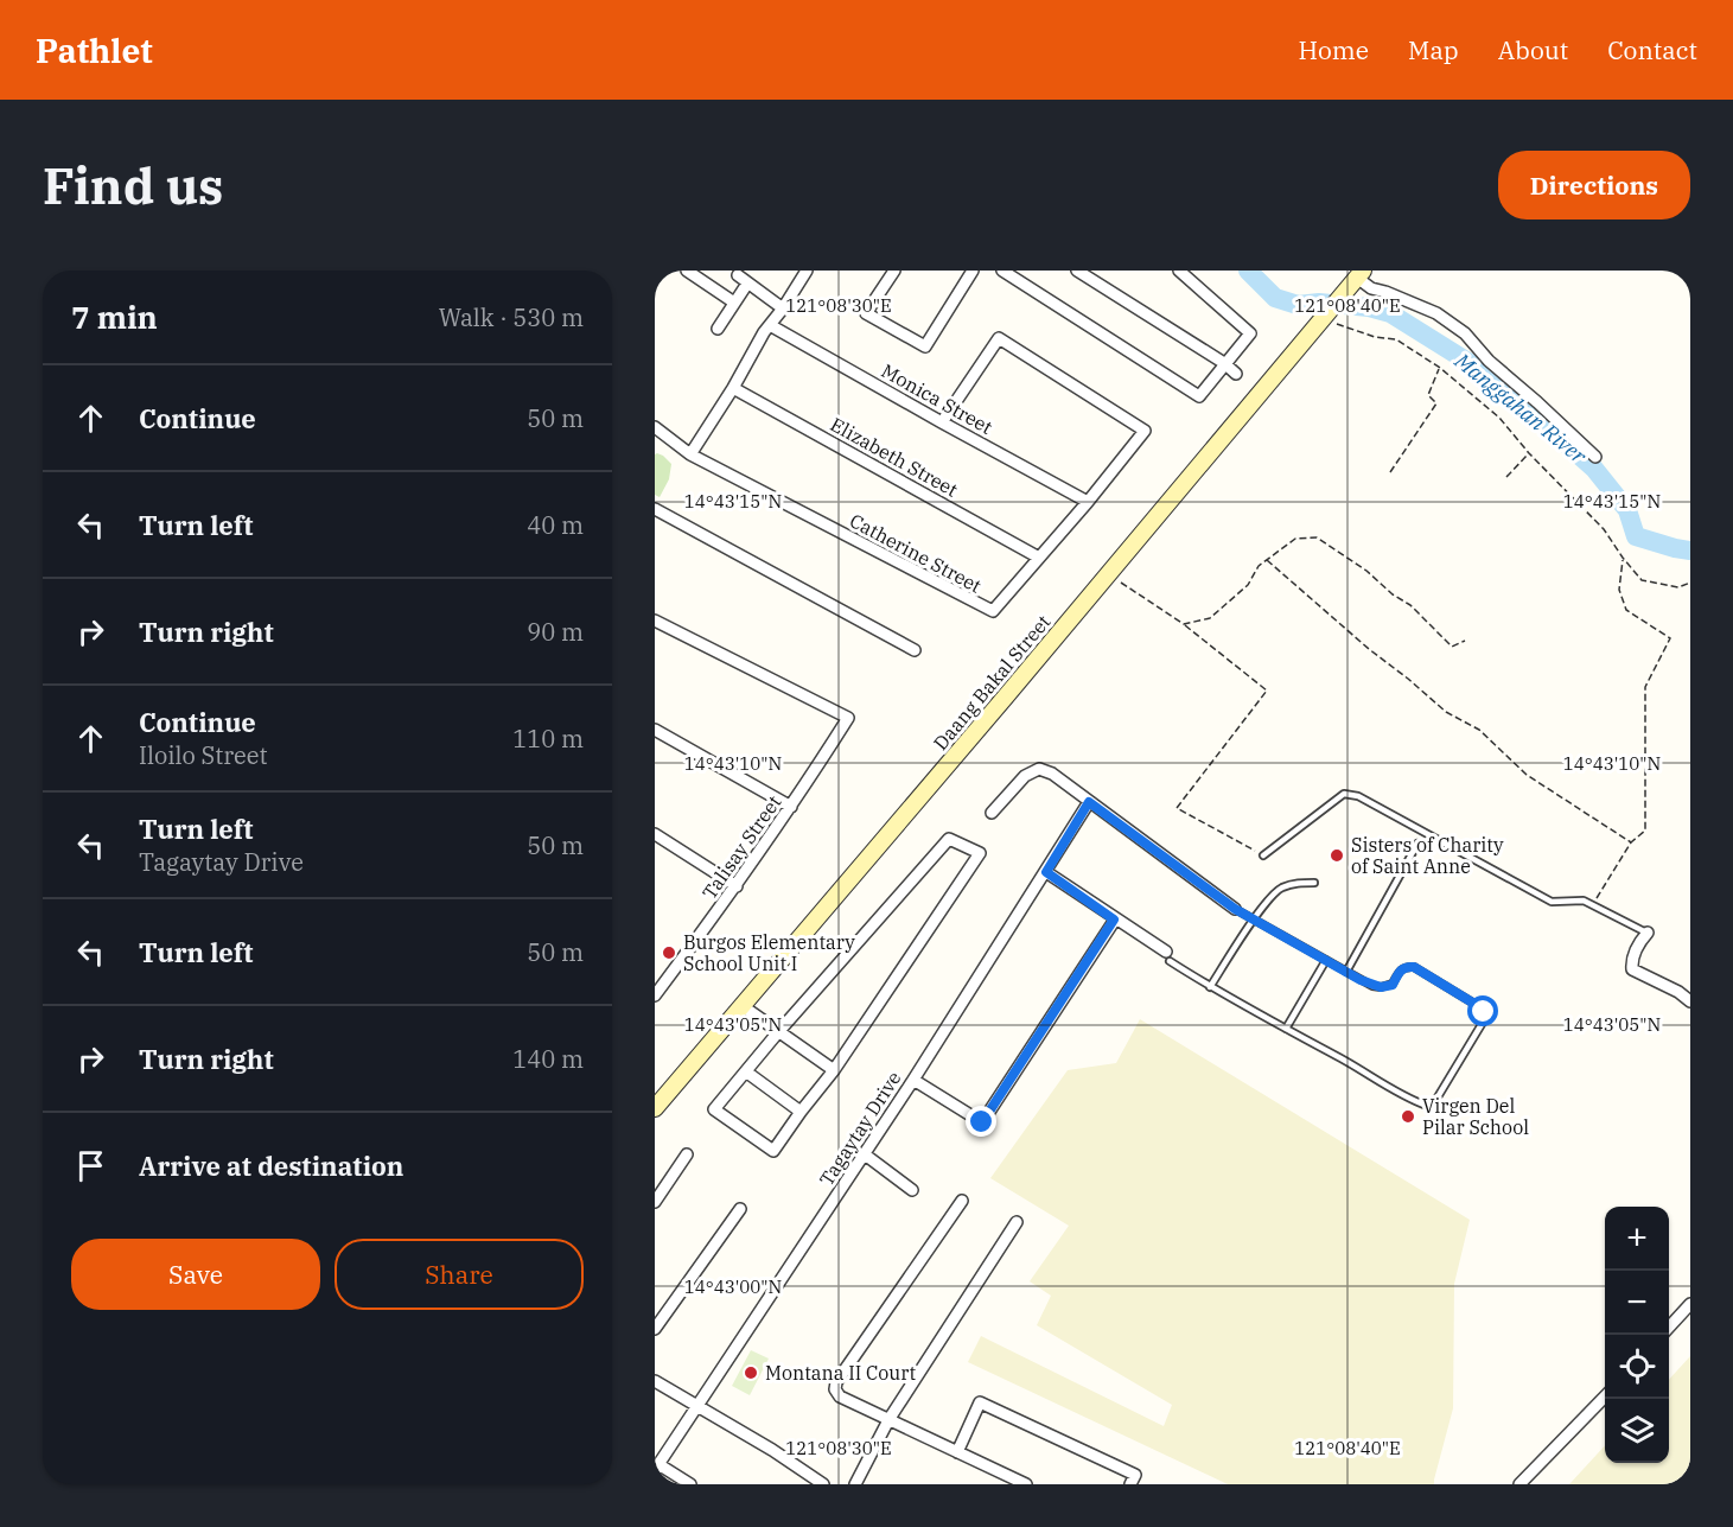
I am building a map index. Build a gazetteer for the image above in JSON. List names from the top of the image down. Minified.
{"streets":{"street":["Monica Street","Elizabeth Street","Catherine Street","Daang Bakal Street","Talisay Street","Tagaytay Drive"]},"crossings":[["Monica Street","Catherine Street"],["Elizabeth Street","Catherine Street"]],"water":["Manggahan River"],"places":["Sisters of Charity of Saint Anne","Burgos Elementary School Unit I","Virgen Del Pilar School","Montana II Court"],"page":{"header":"Pathlet","nav":["Home","Map","About","Contact"],"buttons":["Directions",["Save","Share"]],"title":"Find us","heading":["7 min","Walk · 530 m"],"list":[["Continue","50 m"],["Turn left","40 m"],["Turn right","90 m"],["Continue","Iloilo Street","110 m"],["Turn left","Tagaytay Drive","50 m"],["Turn left","50 m"],["Turn right","140 m"],"Arrive at destination"],"map_buttons":["+","−"]},"coordinates":["121°08'30\"E","121°08'40\"E","14°43'15\"N","14°43'10\"N","14°43'05\"N","14°43'00\"N"]}
